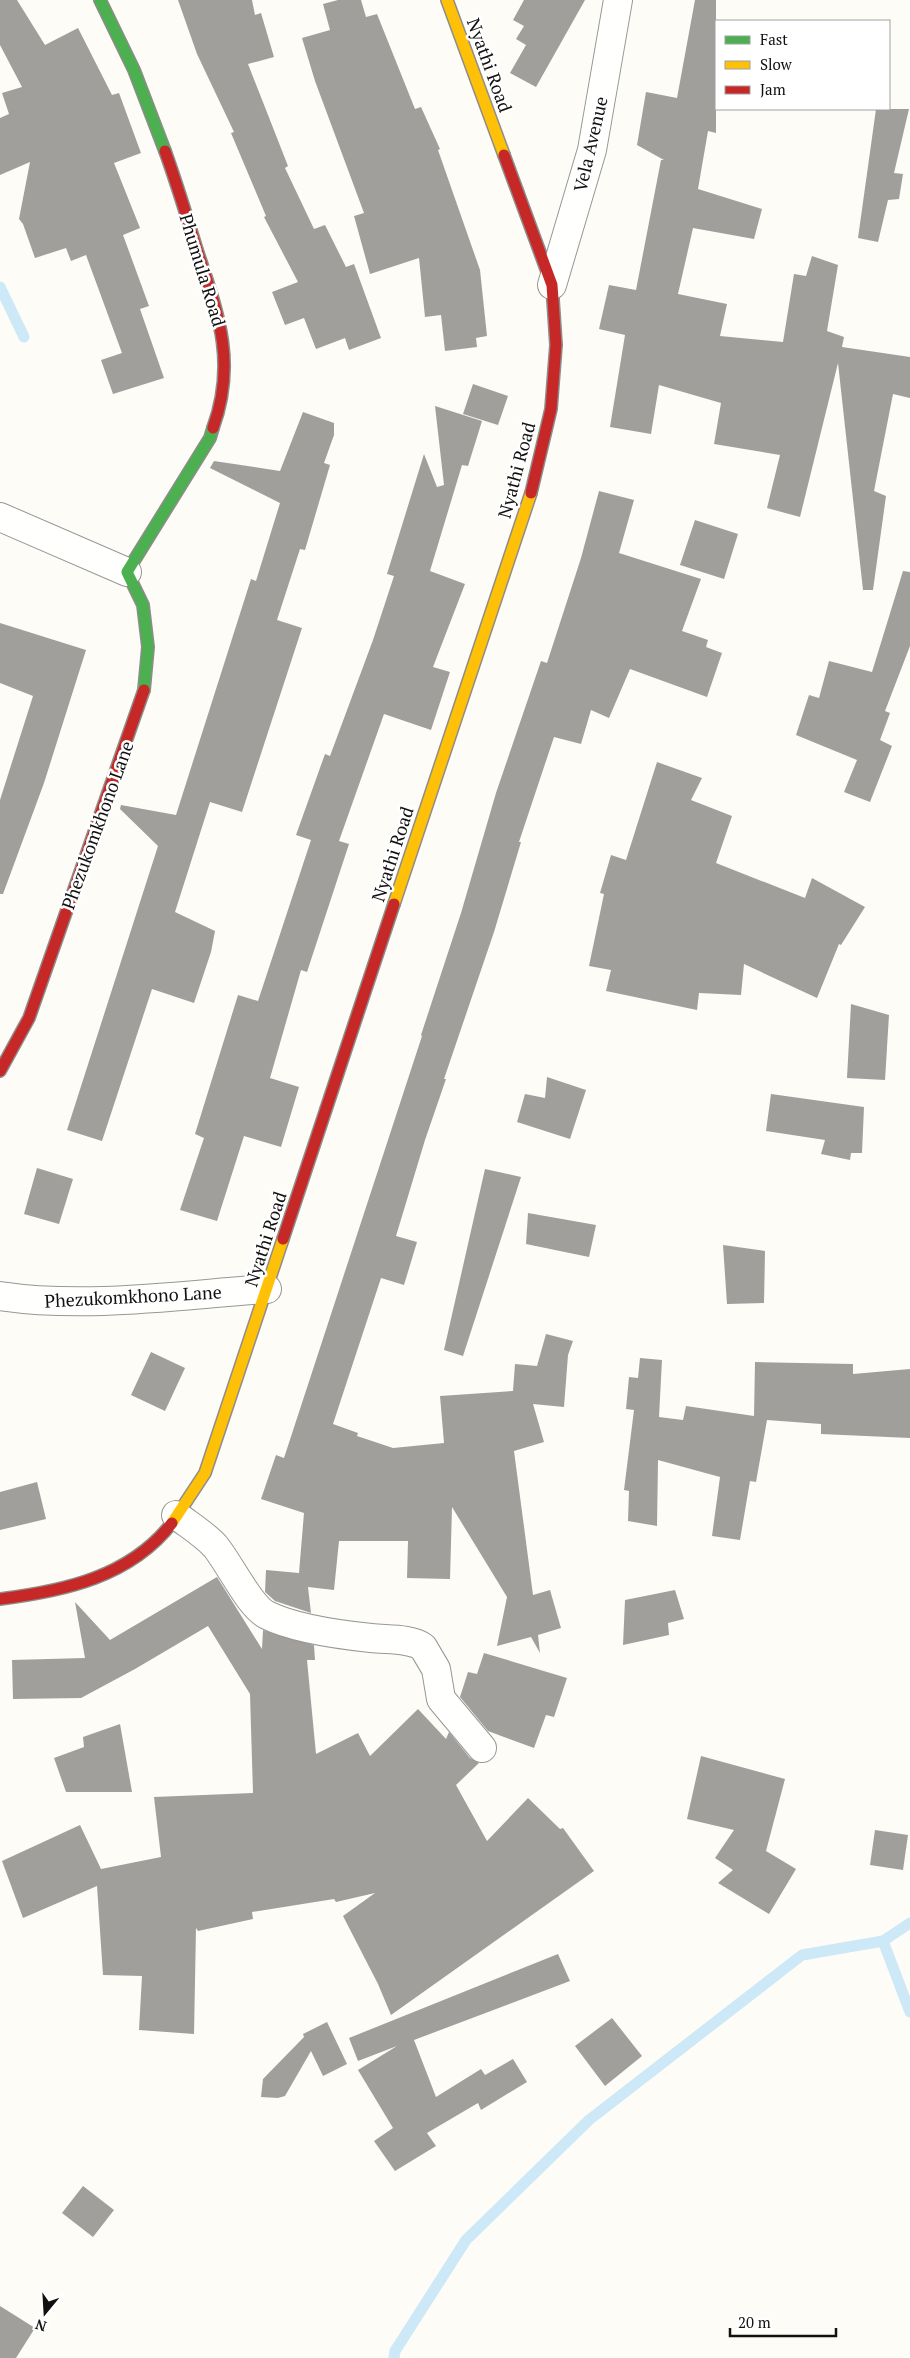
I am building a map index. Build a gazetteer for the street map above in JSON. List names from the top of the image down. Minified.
{"streets":{"street":["Nyathi Road","Vela Avenue","Phumula Road","Phezukomkhono Lane"]},"crossings":[["Nyathi Road","Vela Avenue"],["Nyathi Road","Phezukomkhono Lane"],["Phumula Road","Phezukomkhono Lane"]],"legend":["Fast","Slow","Jam"],"scale_bar":"20 m","north":"bottom"}
